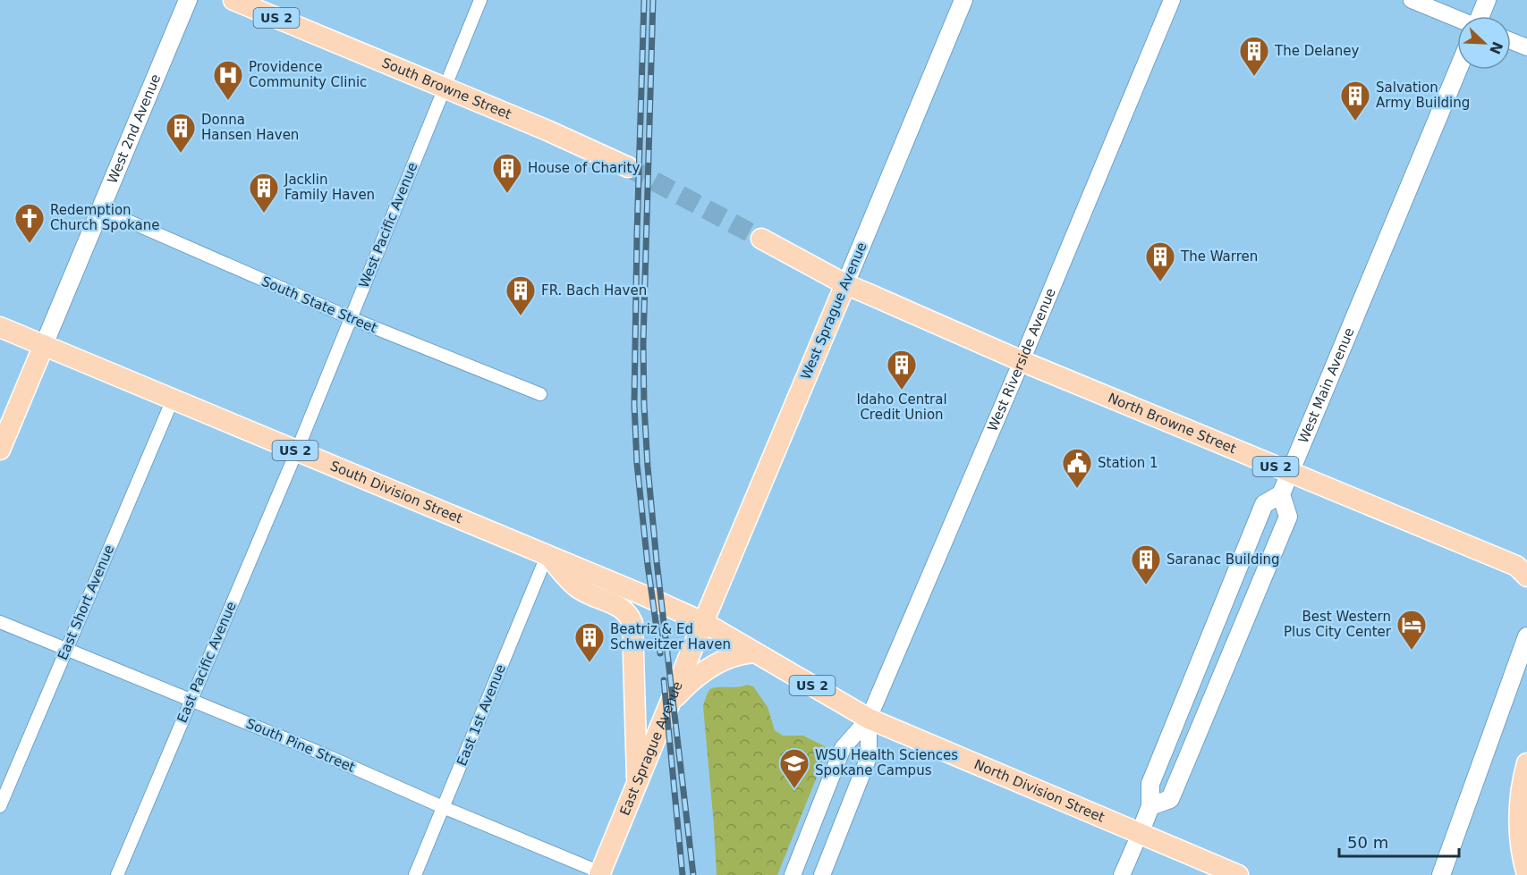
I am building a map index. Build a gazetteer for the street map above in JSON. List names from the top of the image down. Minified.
{"streets":{"main road":["US 2","South Browne Street","West 2nd Avenue","West Sprague Avenue","West Main Avenue","North Browne Street","South Division Street","East Sprague Avenue","North Division Street"],"street":["West Pacific Avenue","South State Street","West Riverside Avenue","East Short Avenue","East Pacific Avenue","East 1st Avenue","South Pine Street"]},"crossings":[["US 2","West Sprague Avenue"],["US 2","North Browne Street"],["South Browne Street","West Pacific Avenue"],["West 2nd Avenue","South State Street"],["West 2nd Avenue","South Division Street"],["West Pacific Avenue","South State Street"],["West Pacific Avenue","South Division Street"],["West Pacific Avenue","East Pacific Avenue"],["West Sprague Avenue","North Browne Street"],["West Sprague Avenue","South Division Street"],["West Sprague Avenue","East Sprague Avenue"],["West Sprague Avenue","North Division Street"],["West Riverside Avenue","North Browne Street"],["West Riverside Avenue","North Division Street"],["West Main Avenue","North Browne Street"],["South Division Street","East Short Avenue"],["South Division Street","East Pacific Avenue"],["South Division Street","East 1st Avenue"],["South Division Street","East Sprague Avenue"],["South Division Street","North Division Street"],["East Short Avenue","South Pine Street"],["East Pacific Avenue","South Pine Street"],["East 1st Avenue","South Pine Street"],["South Pine Street","East Sprague Avenue"],["East Sprague Avenue","North Division Street"]],"places":{"building":["The Delaney","Salvation Army Building","Donna Hansen Haven","House of Charity","Jacklin Family Haven","The Warren","FR. Bach Haven","Idaho Central Credit Union","Saranac Building","Beatriz & Ed Schweitzer Haven"],"hospital":["Providence Community Clinic"],"church":["Redemption Church Spokane"],"public building":["Station 1"],"hotel":["Best Western Plus City Center"],"school or university":["WSU Health Sciences Spokane Campus"]},"scale_bar":"50 m","north":"bottom right"}
